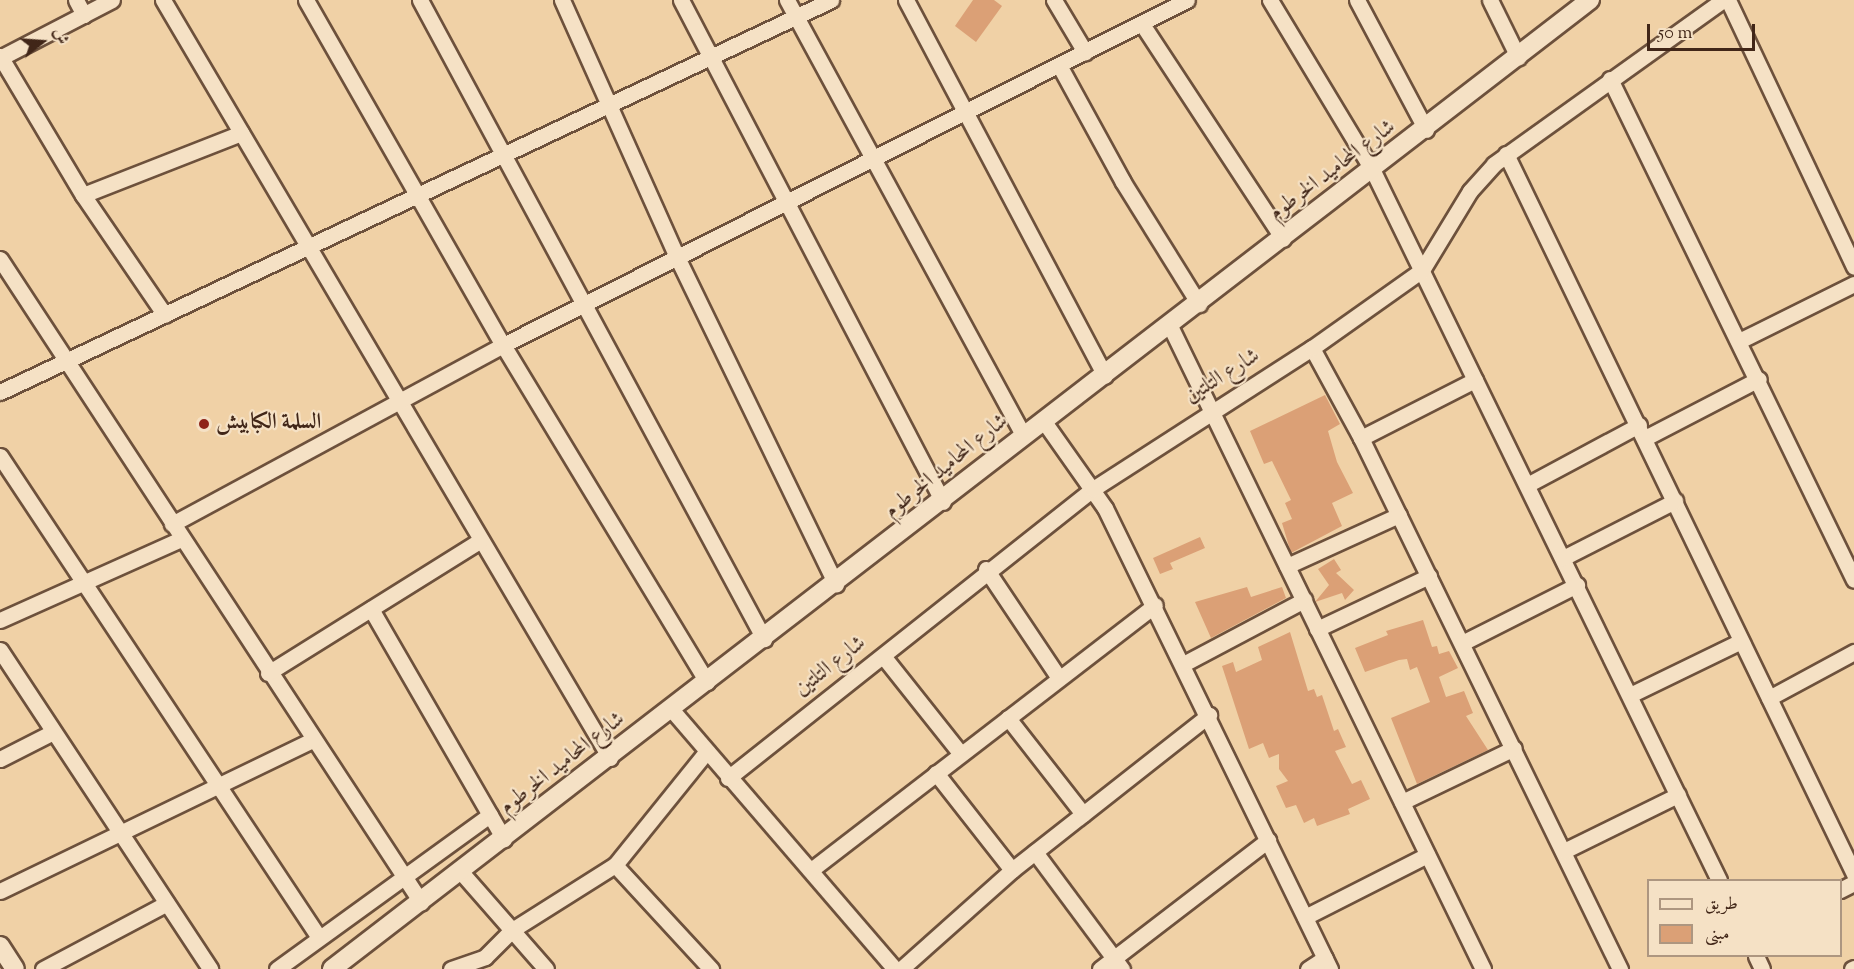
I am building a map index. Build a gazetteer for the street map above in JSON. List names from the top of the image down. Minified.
{"streets":{"street":["شارع المحاميد الخرطوم","شارع التلتين"]},"places":["السلمة الكبابيش"],"legend":["طريق","مبنى"],"scale_bar":"50 m","north":"right"}
